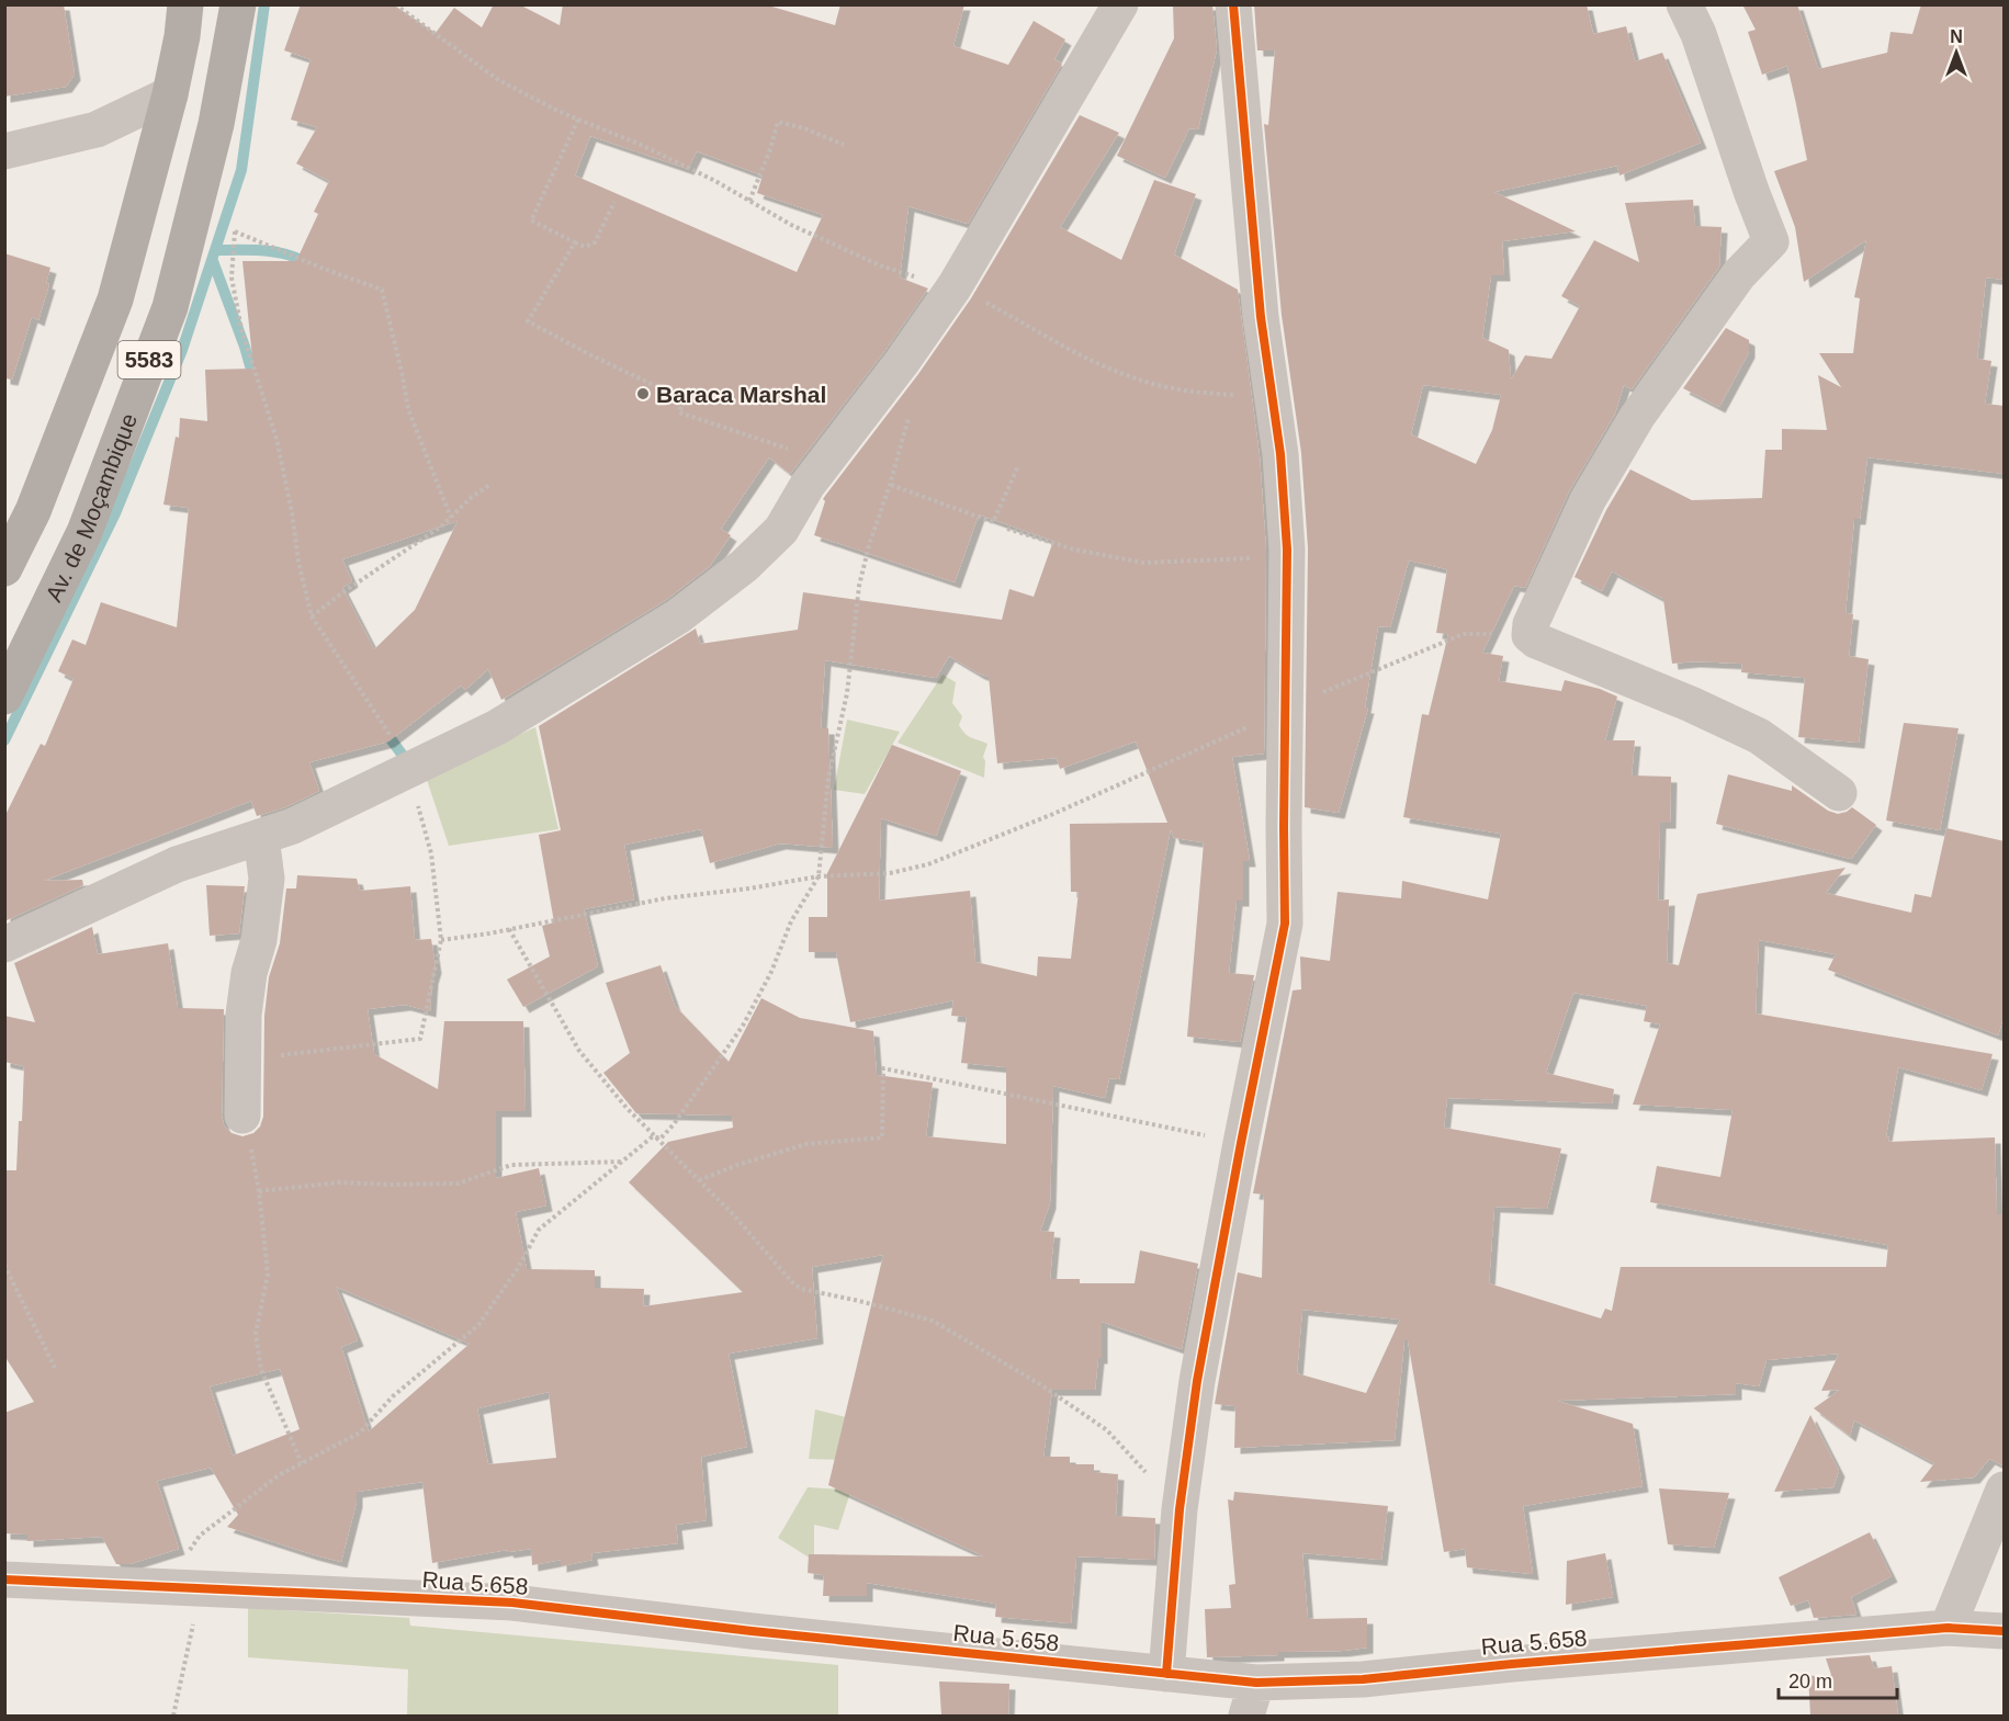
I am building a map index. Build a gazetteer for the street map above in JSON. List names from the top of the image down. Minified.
{"streets":{"highway":["5583","Av. de Moçambique"],"street":["Rua 5.658"]},"places":["Baraca Marshal"],"scale_bar":"20 m","north":"top"}
